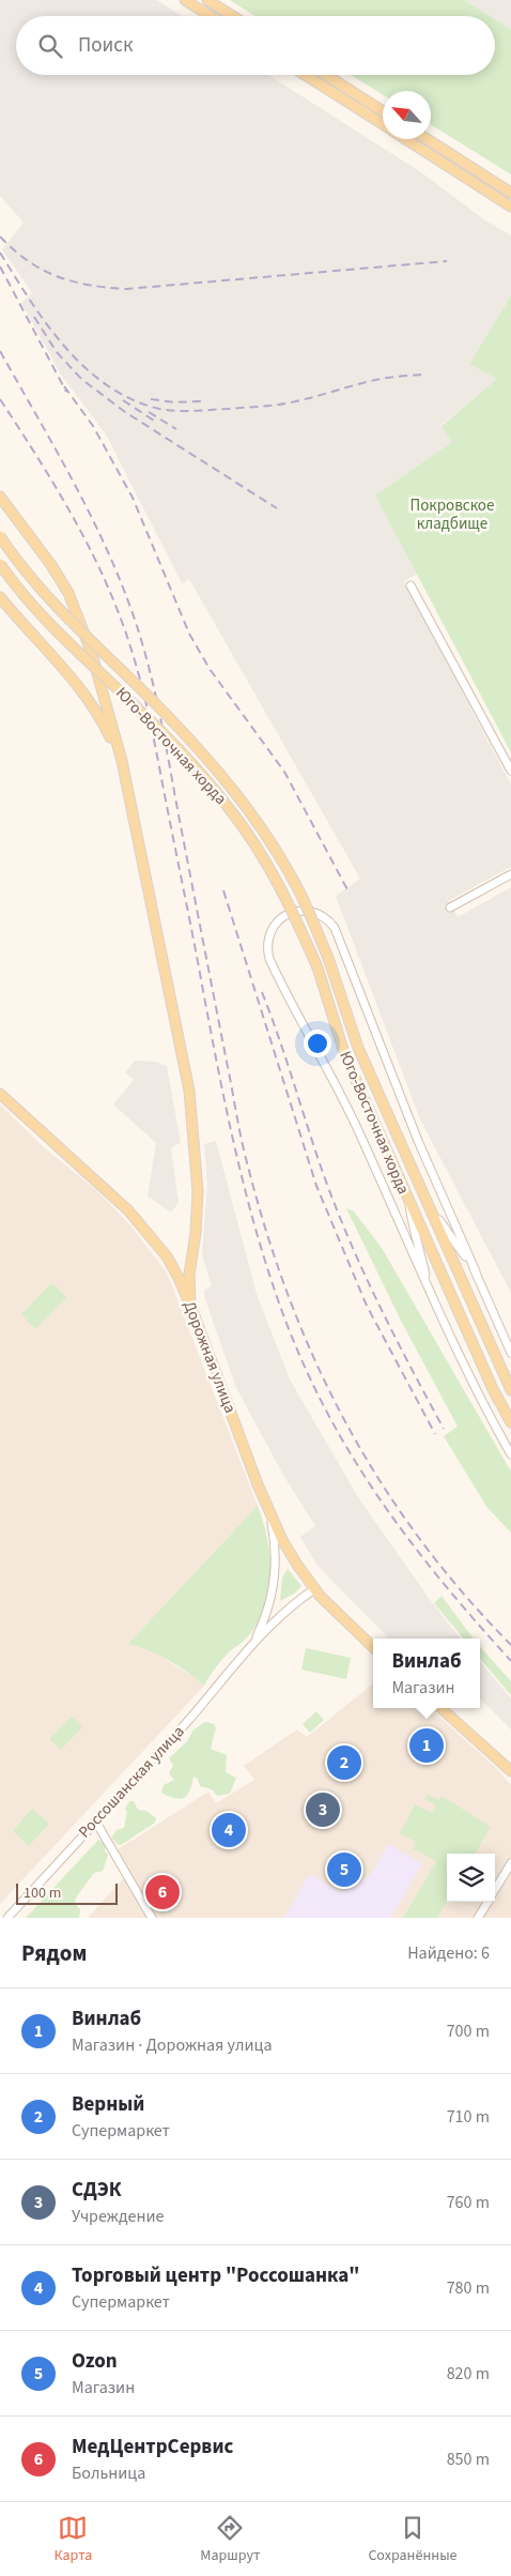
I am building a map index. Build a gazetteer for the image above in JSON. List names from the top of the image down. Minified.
{"streets":{"main road":["Юго-Восточная хорда","Дорожная улица"],"street":["Россошанская улица"]},"crossings":[["Дорожная улица","Россошанская улица"]],"parks":["Покровское кладбище"],"scale_bar":"100 m","north":"top left","page":{"search":"Поиск","popup":["Винлаб","Магазин"],"pins":["1","2","3","4","5","6"],"scale":"100 m","heading":["Рядом","Найдено: 6"],"list":[{"mark":"1","name":"Винлаб","note":"Магазин · Дорожная улица","value":"700 m"},{"mark":"2","name":"Верный","note":"Супермаркет","value":"710 m"},{"mark":"3","name":"СДЭК","note":"Учреждение","value":"760 m"},{"mark":"4","name":"Торговый центр \"Россошанка\"","note":"Супермаркет","value":"780 m"},{"mark":"5","name":"Ozon","note":"Магазин","value":"820 m"},{"mark":"6","name":"МедЦентрСервис","note":"Больница","value":"850 m"}],"nav":["Карта","Маршрут","Сохранённые"]}}
